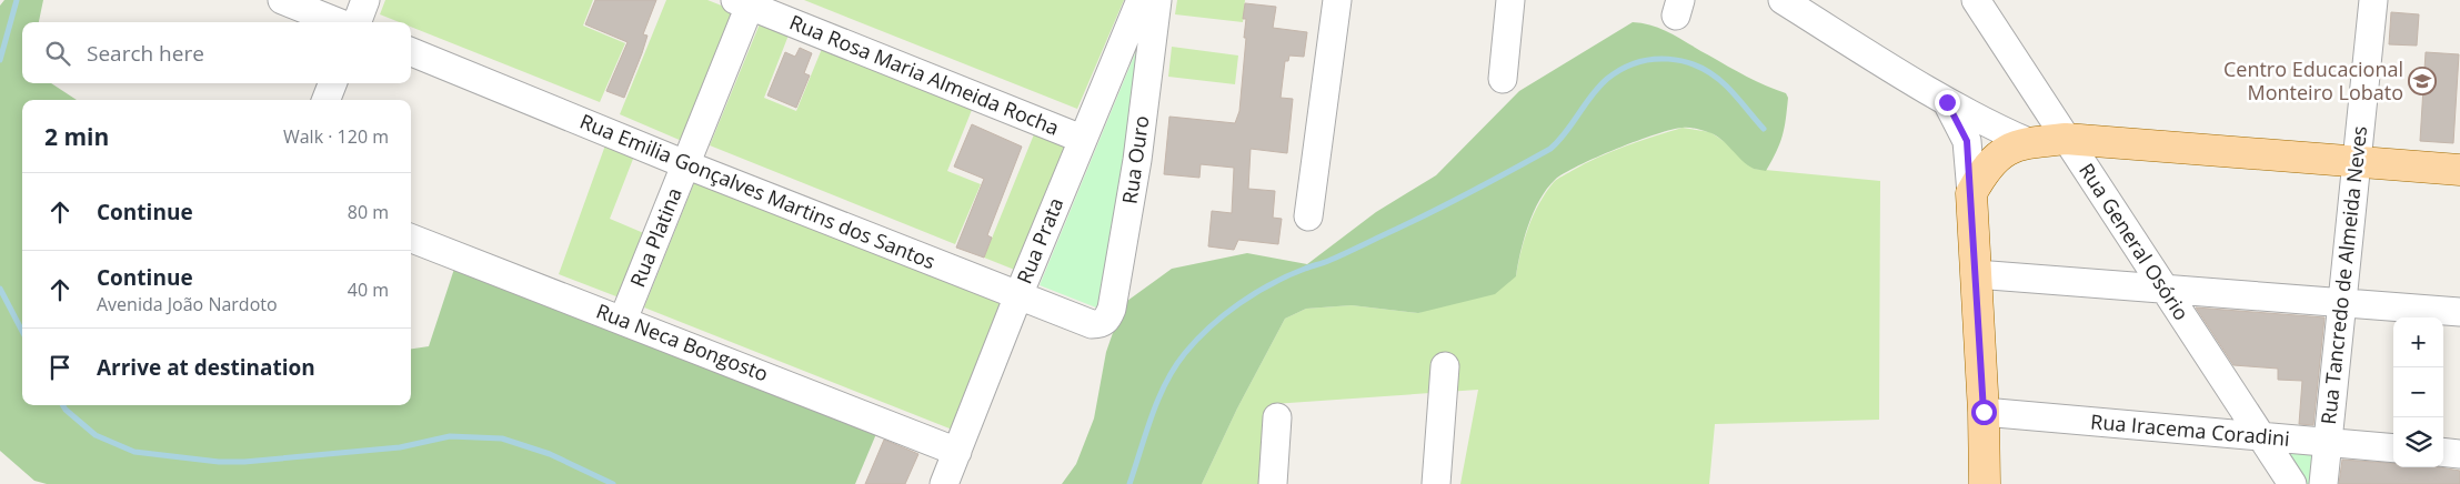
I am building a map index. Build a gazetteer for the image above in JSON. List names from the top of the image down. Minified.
{"streets":{"street":["Rua Rosa Maria Almeida Rocha","Rua Ouro","Rua Emilia Gonçalves Martins dos Santos","Rua Platina","Rua Prata","Rua General Osório","Rua Tancredo de Almeida Neves","Rua Neca Bongosto","Rua Iracema Coradini"]},"crossings":[["Rua Rosa Maria Almeida Rocha","Rua Platina"],["Rua Rosa Maria Almeida Rocha","Rua Prata"],["Rua Ouro","Rua Emilia Gonçalves Martins dos Santos"],["Rua Emilia Gonçalves Martins dos Santos","Rua Platina"],["Rua Emilia Gonçalves Martins dos Santos","Rua Prata"],["Rua Platina","Rua Neca Bongosto"],["Rua Prata","Rua Neca Bongosto"],["Rua General Osório","Rua Iracema Coradini"],["Rua Tancredo de Almeida Neves","Rua Iracema Coradini"]],"places":{"school or university":["Centro Educacional Monteiro Lobato"]},"page":{"search":"Search here","heading":["2 min","Walk · 120 m"],"list":[["Continue","80 m"],["Continue","Avenida João Nardoto","40 m"],"Arrive at destination"],"map_buttons":["+","−"]}}
